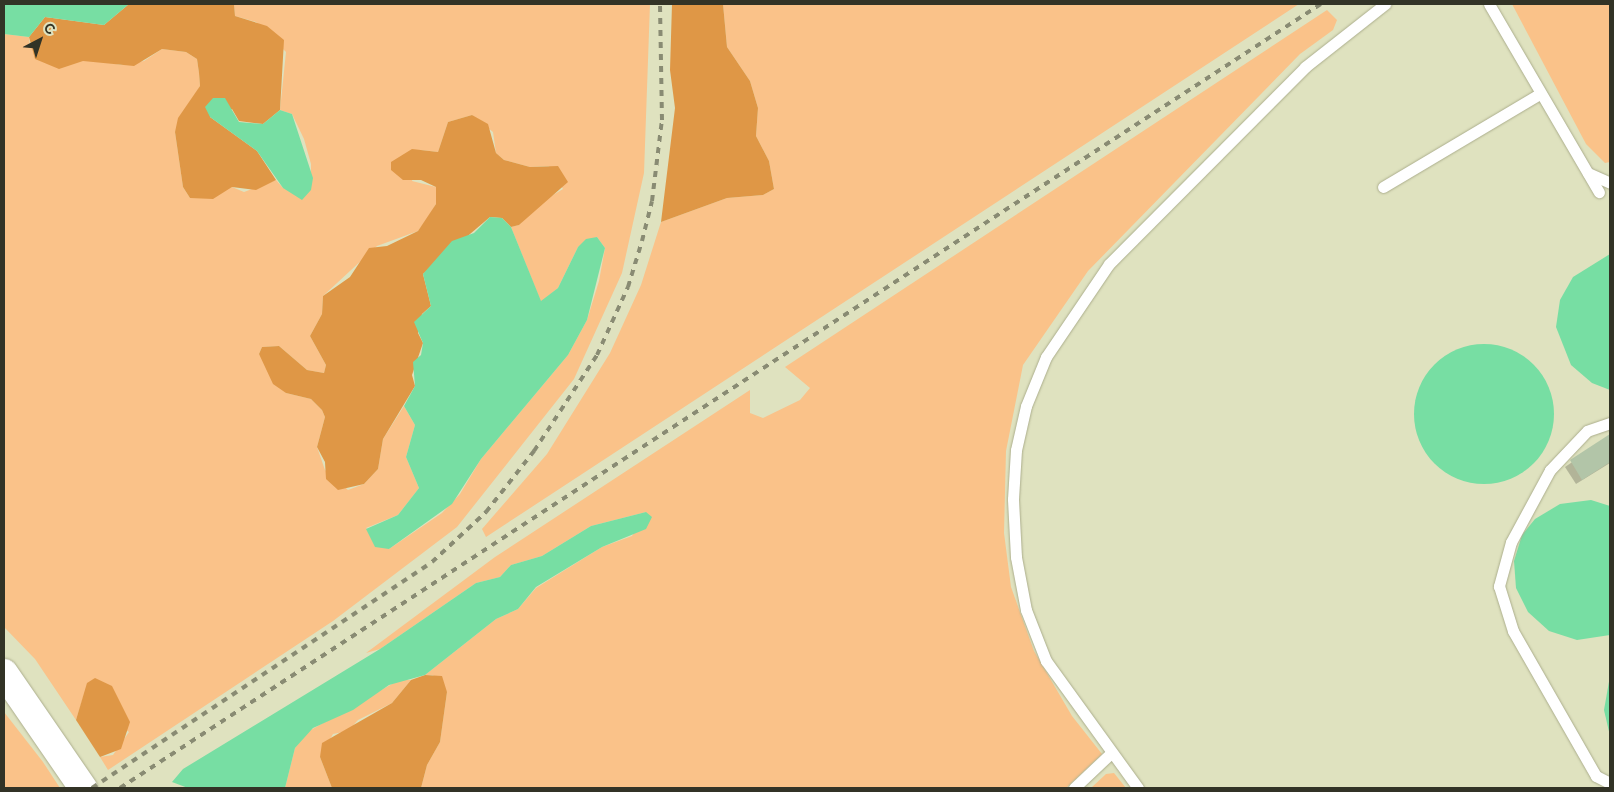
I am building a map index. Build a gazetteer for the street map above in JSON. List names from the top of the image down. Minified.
{"north":"top right"}
